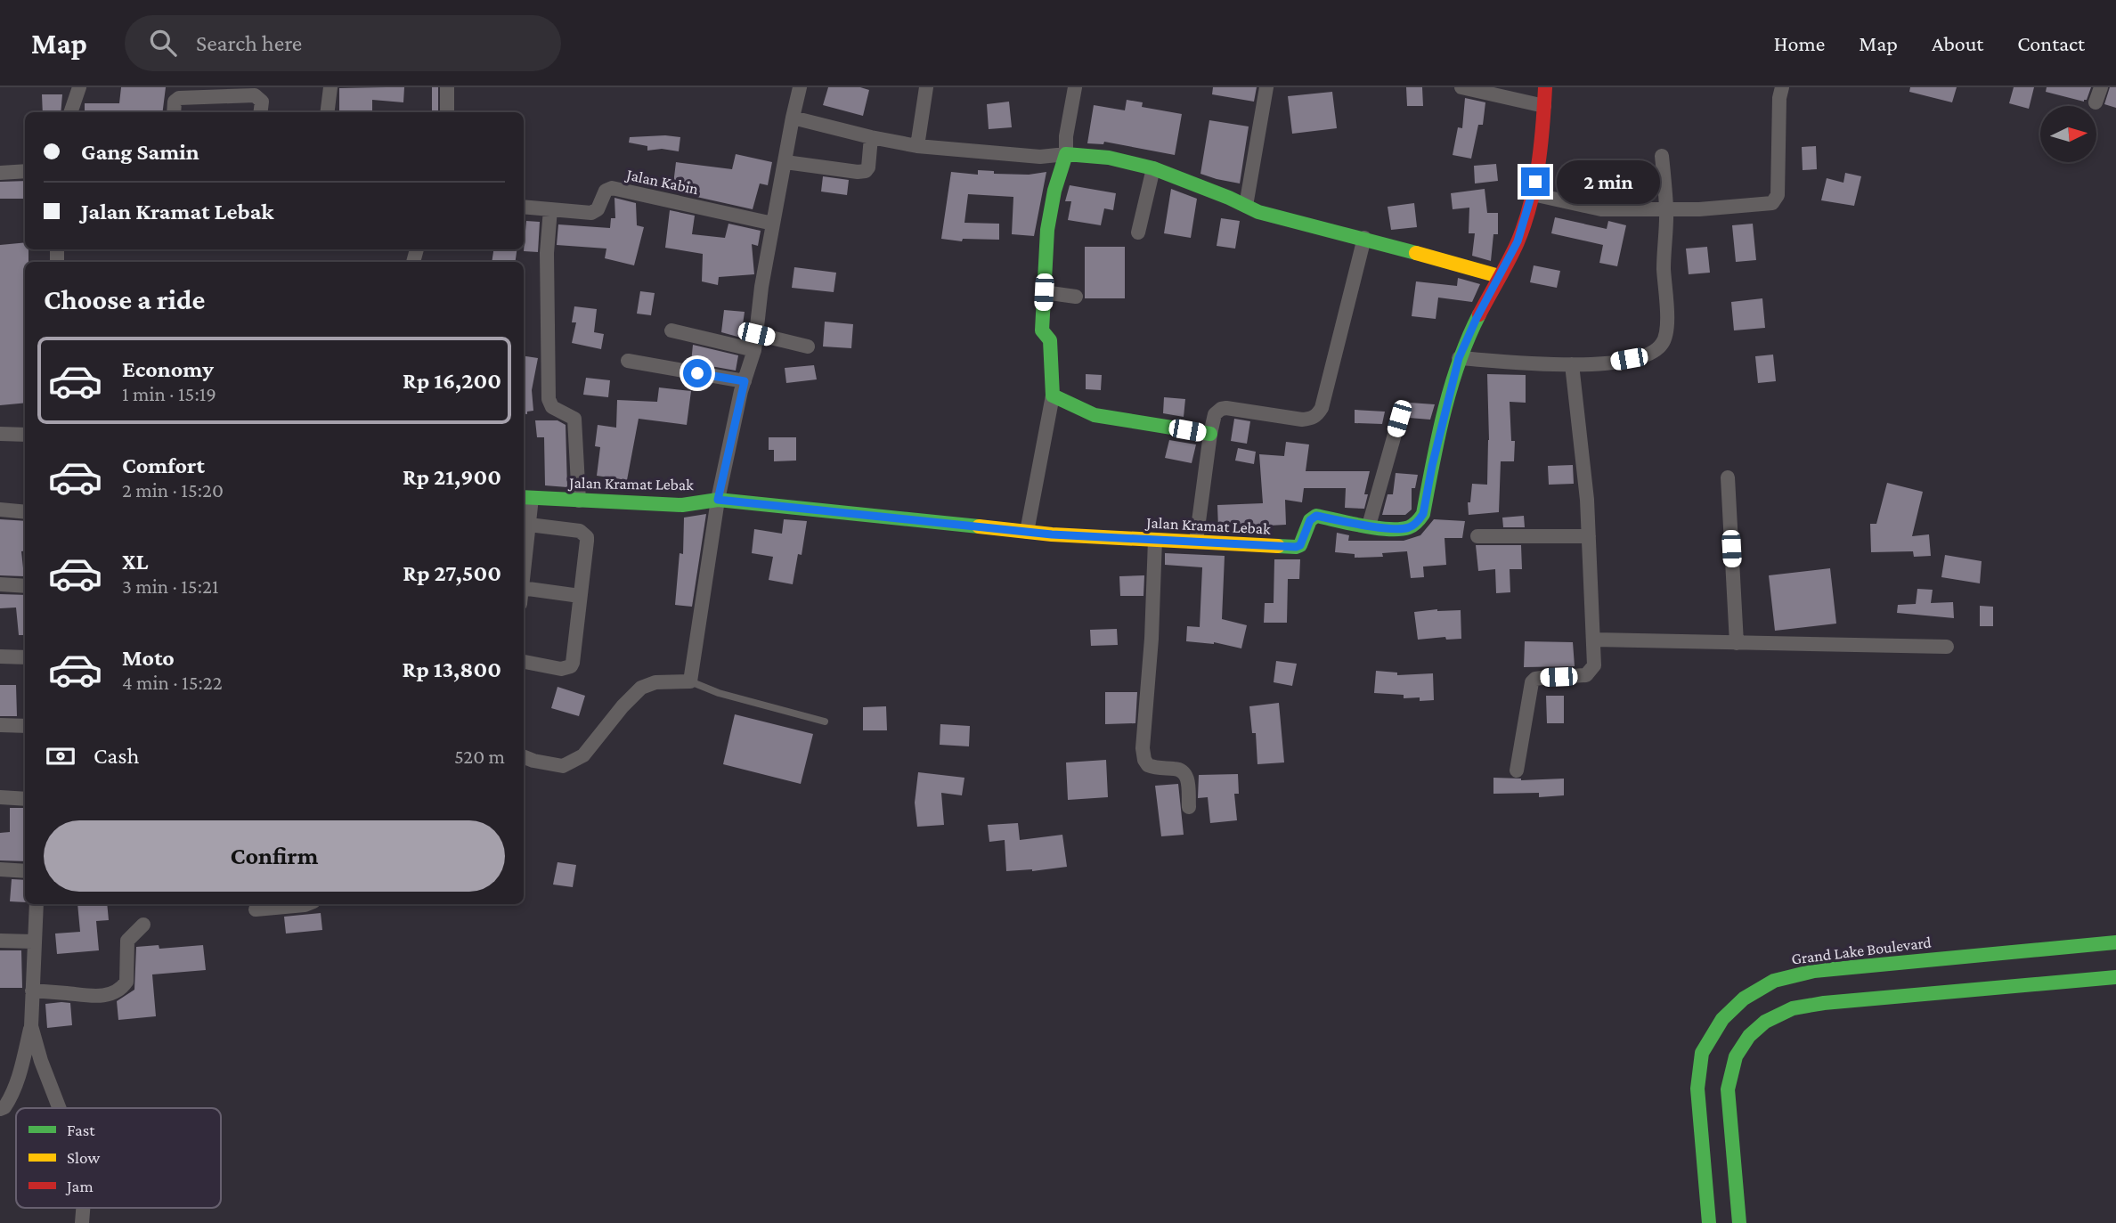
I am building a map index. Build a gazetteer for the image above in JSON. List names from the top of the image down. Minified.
{"streets":{"street":["Jalan Kabin","Jalan Kramat Lebak","Grand Lake Boulevard"]},"legend":["Fast","Slow","Jam"],"north":"right","page":{"header":"Map","search":"Search here","nav":["Home","Map","About","Contact"],"banner":["Gang Samin","Jalan Kramat Lebak"],"bubble":"2 min","heading":"Choose a ride","list":[{"name":"Economy","note":"1 min · 15:19","value":"Rp 16,200"},{"name":"Comfort","note":"2 min · 15:20","value":"Rp 21,900"},{"name":"XL","note":"3 min · 15:21","value":"Rp 27,500"},{"name":"Moto","note":"4 min · 15:22","value":"Rp 13,800"}],"pay":["Cash","520 m"],"buttons":"Confirm"}}
